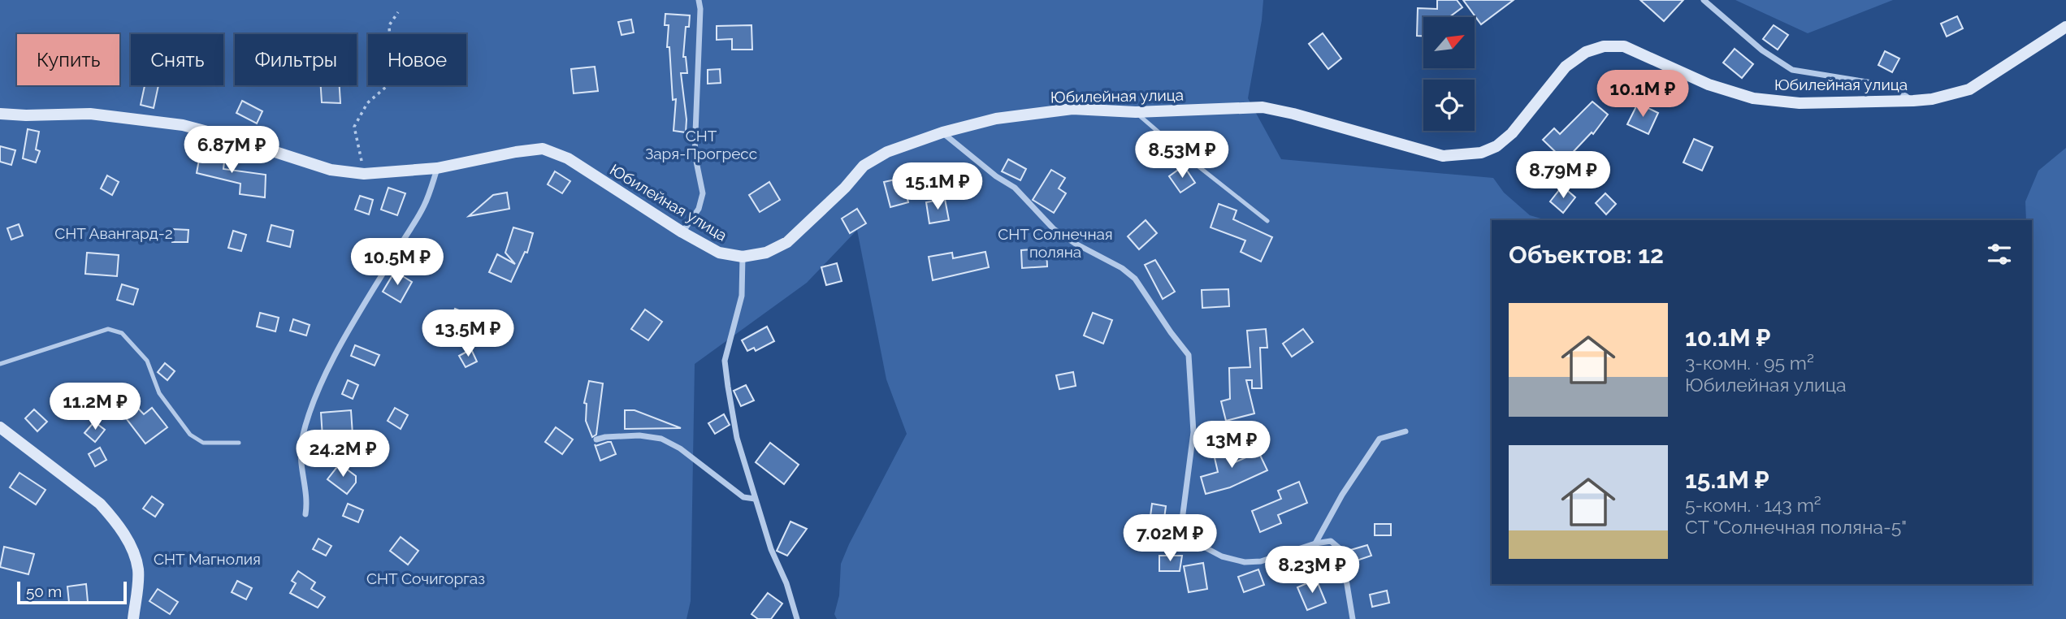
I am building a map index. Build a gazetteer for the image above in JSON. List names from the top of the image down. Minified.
{"streets":{"street":["Юбилейная улица"]},"parks":["СНТ Заря-Прогресс","СНТ Авангард-2","СНТ Солнечная поляна","СНТ Магнолия","СНТ Сочигоргаз"],"scale_bar":"50 m","north":"top right","page":{"chip":["Купить","Снять","Фильтры","Новое"],"price":["10.1M ₽","6.87M ₽","8.53M ₽","8.79M ₽","15.1M ₽","10.5M ₽","13.5M ₽","11.2M ₽","13M ₽","24.2M ₽","7.02M ₽","8.23M ₽"],"heading":"Объектов: 12","list":[{"name":"10.1M ₽","note":"3-комн. · 95 m² · Юбилейная улица"},{"name":"15.1M ₽","note":"5-комн. · 143 m² · СТ \"Солнечная поляна-5\""}],"scale":"50 m"}}
